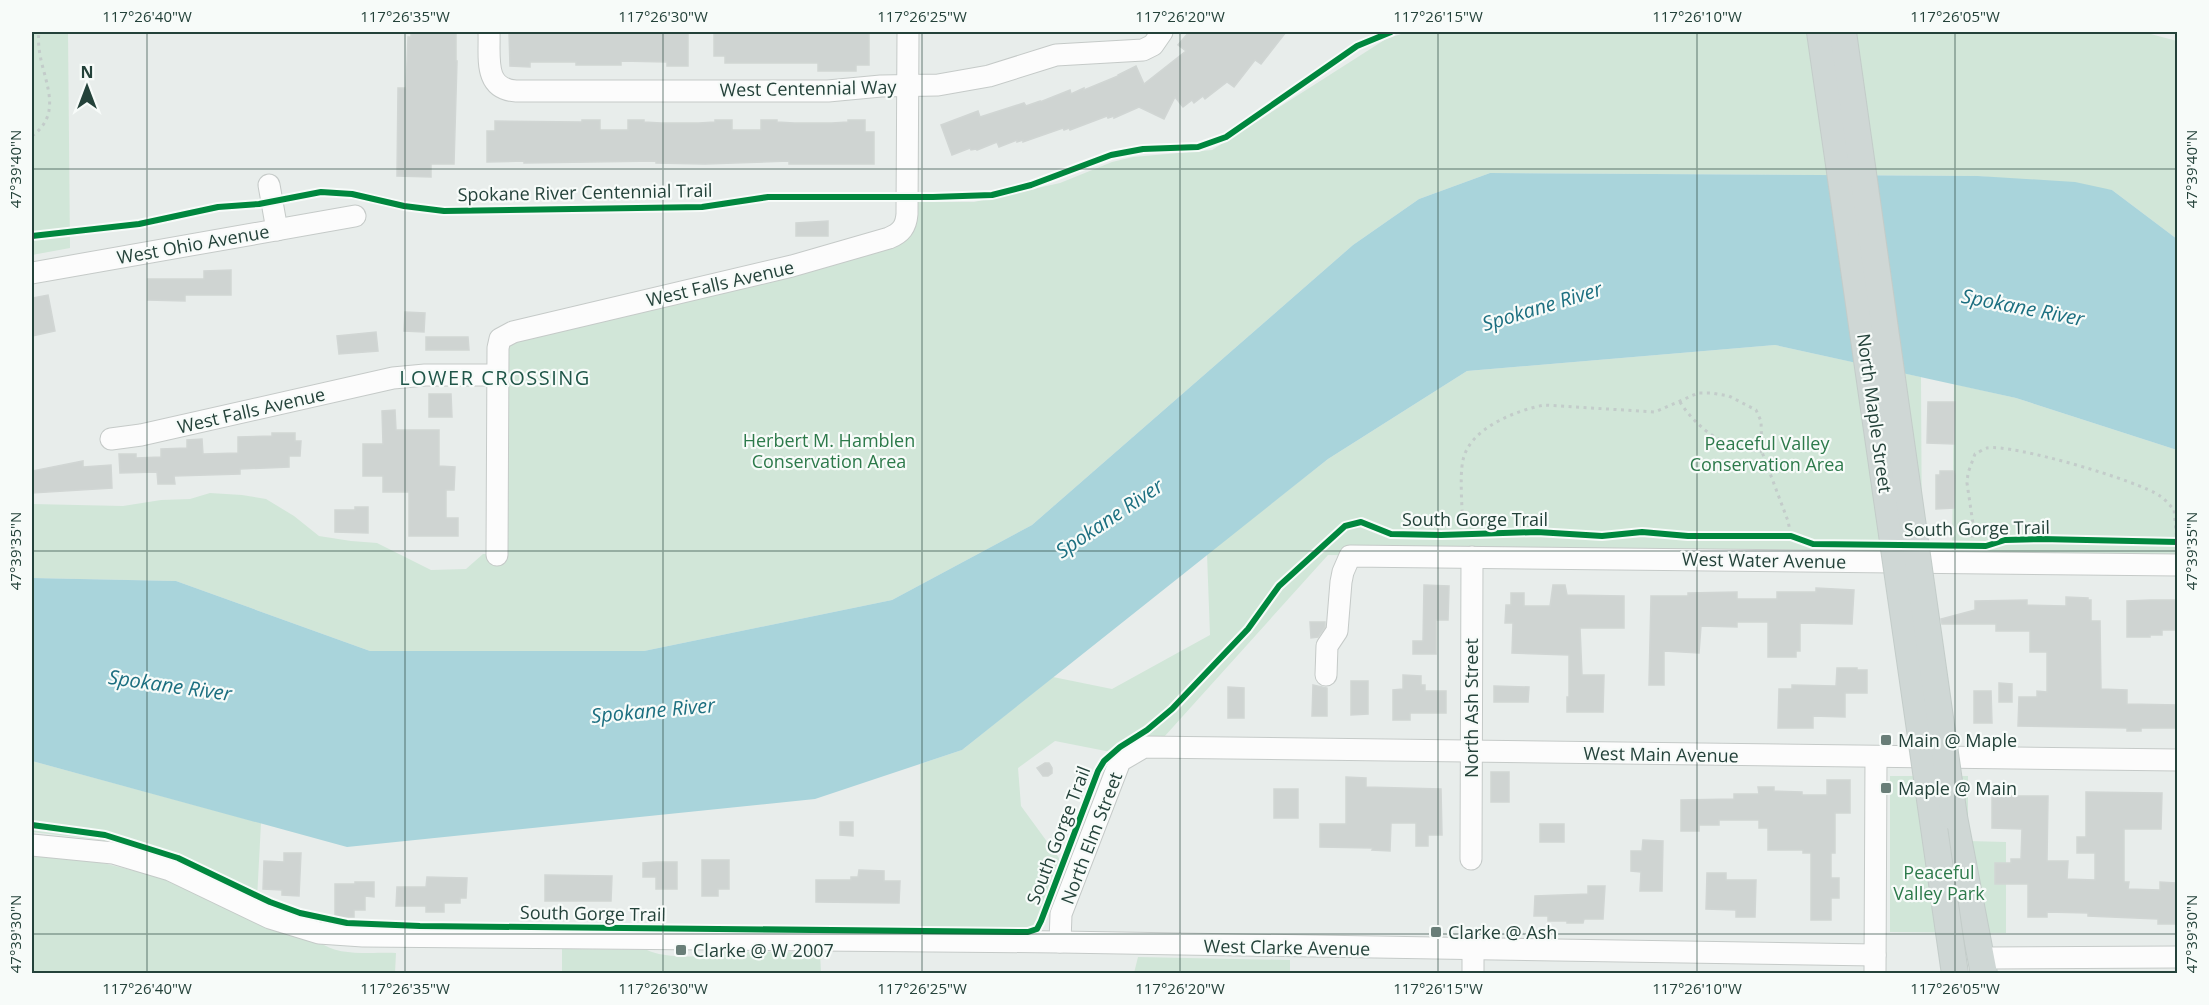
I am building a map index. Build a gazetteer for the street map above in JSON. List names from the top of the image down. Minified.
{"streets":{"main road":["North Maple Street"],"street":["West Centennial Way","West Ohio Avenue","West Falls Avenue","West Water Avenue","North Ash Street","West Main Avenue","North Elm Street","West Clarke Avenue"],"cycle path":["Spokane River Centennial Trail","South Gorge Trail"]},"crossings":[["West Centennial Way","West Falls Avenue"],["West Water Avenue","North Ash Street"],["North Ash Street","West Main Avenue"],["West Main Avenue","North Elm Street"],["North Elm Street","West Clarke Avenue"]],"districts":["LOWER CROSSING"],"water":["Spokane River"],"parks":["Herbert M. Hamblen Conservation Area","Peaceful Valley Conservation Area","Peaceful Valley Park"],"places":{"transit":["Main @ Maple","Maple @ Main","Clarke @ Ash","Clarke @ W 2007"]},"north":"top","coordinates":["117°26'40\"W","117°26'35\"W","117°26'30\"W","117°26'25\"W","117°26'20\"W","117°26'15\"W","117°26'10\"W","117°26'05\"W","47°39'40\"N","47°39'35\"N","47°39'30\"N"]}
